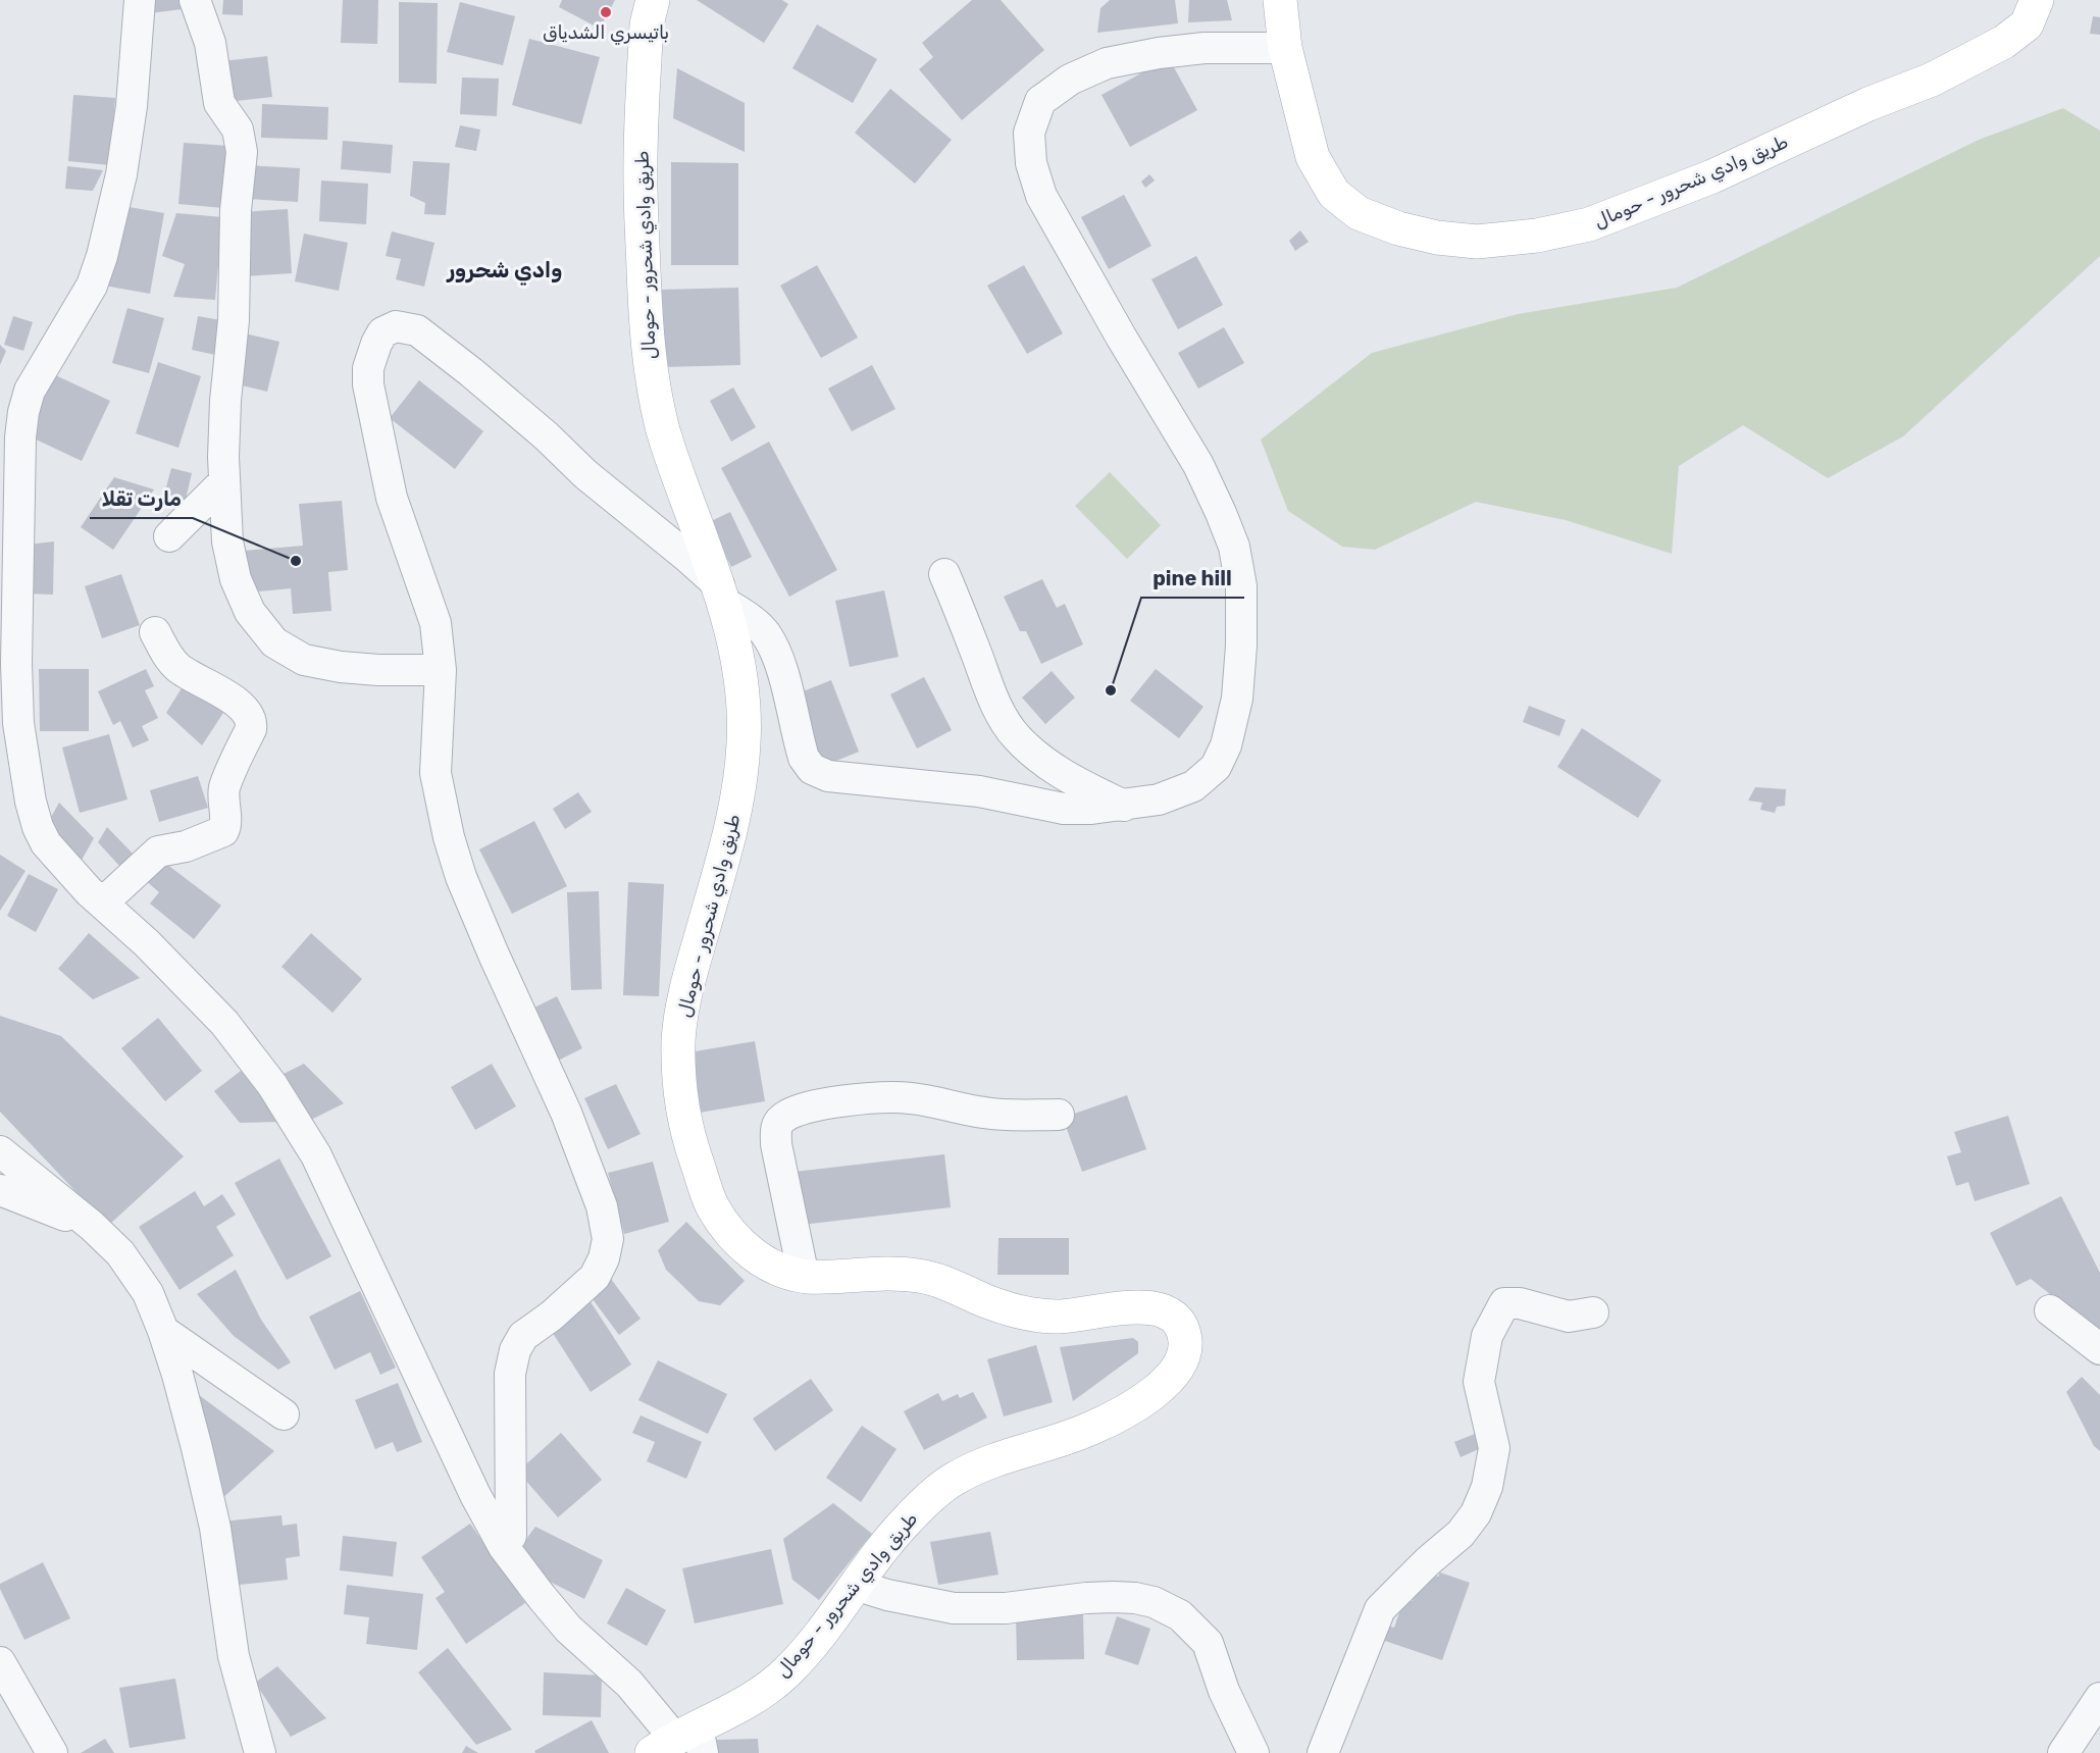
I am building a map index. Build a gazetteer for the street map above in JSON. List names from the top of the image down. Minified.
{"streets":{"main road":["طريق وادي شحرور - حومال"]},"districts":["وادي شحرور"],"places":["باتيسري الشدياق","مارت تقلا","pine hill"]}
